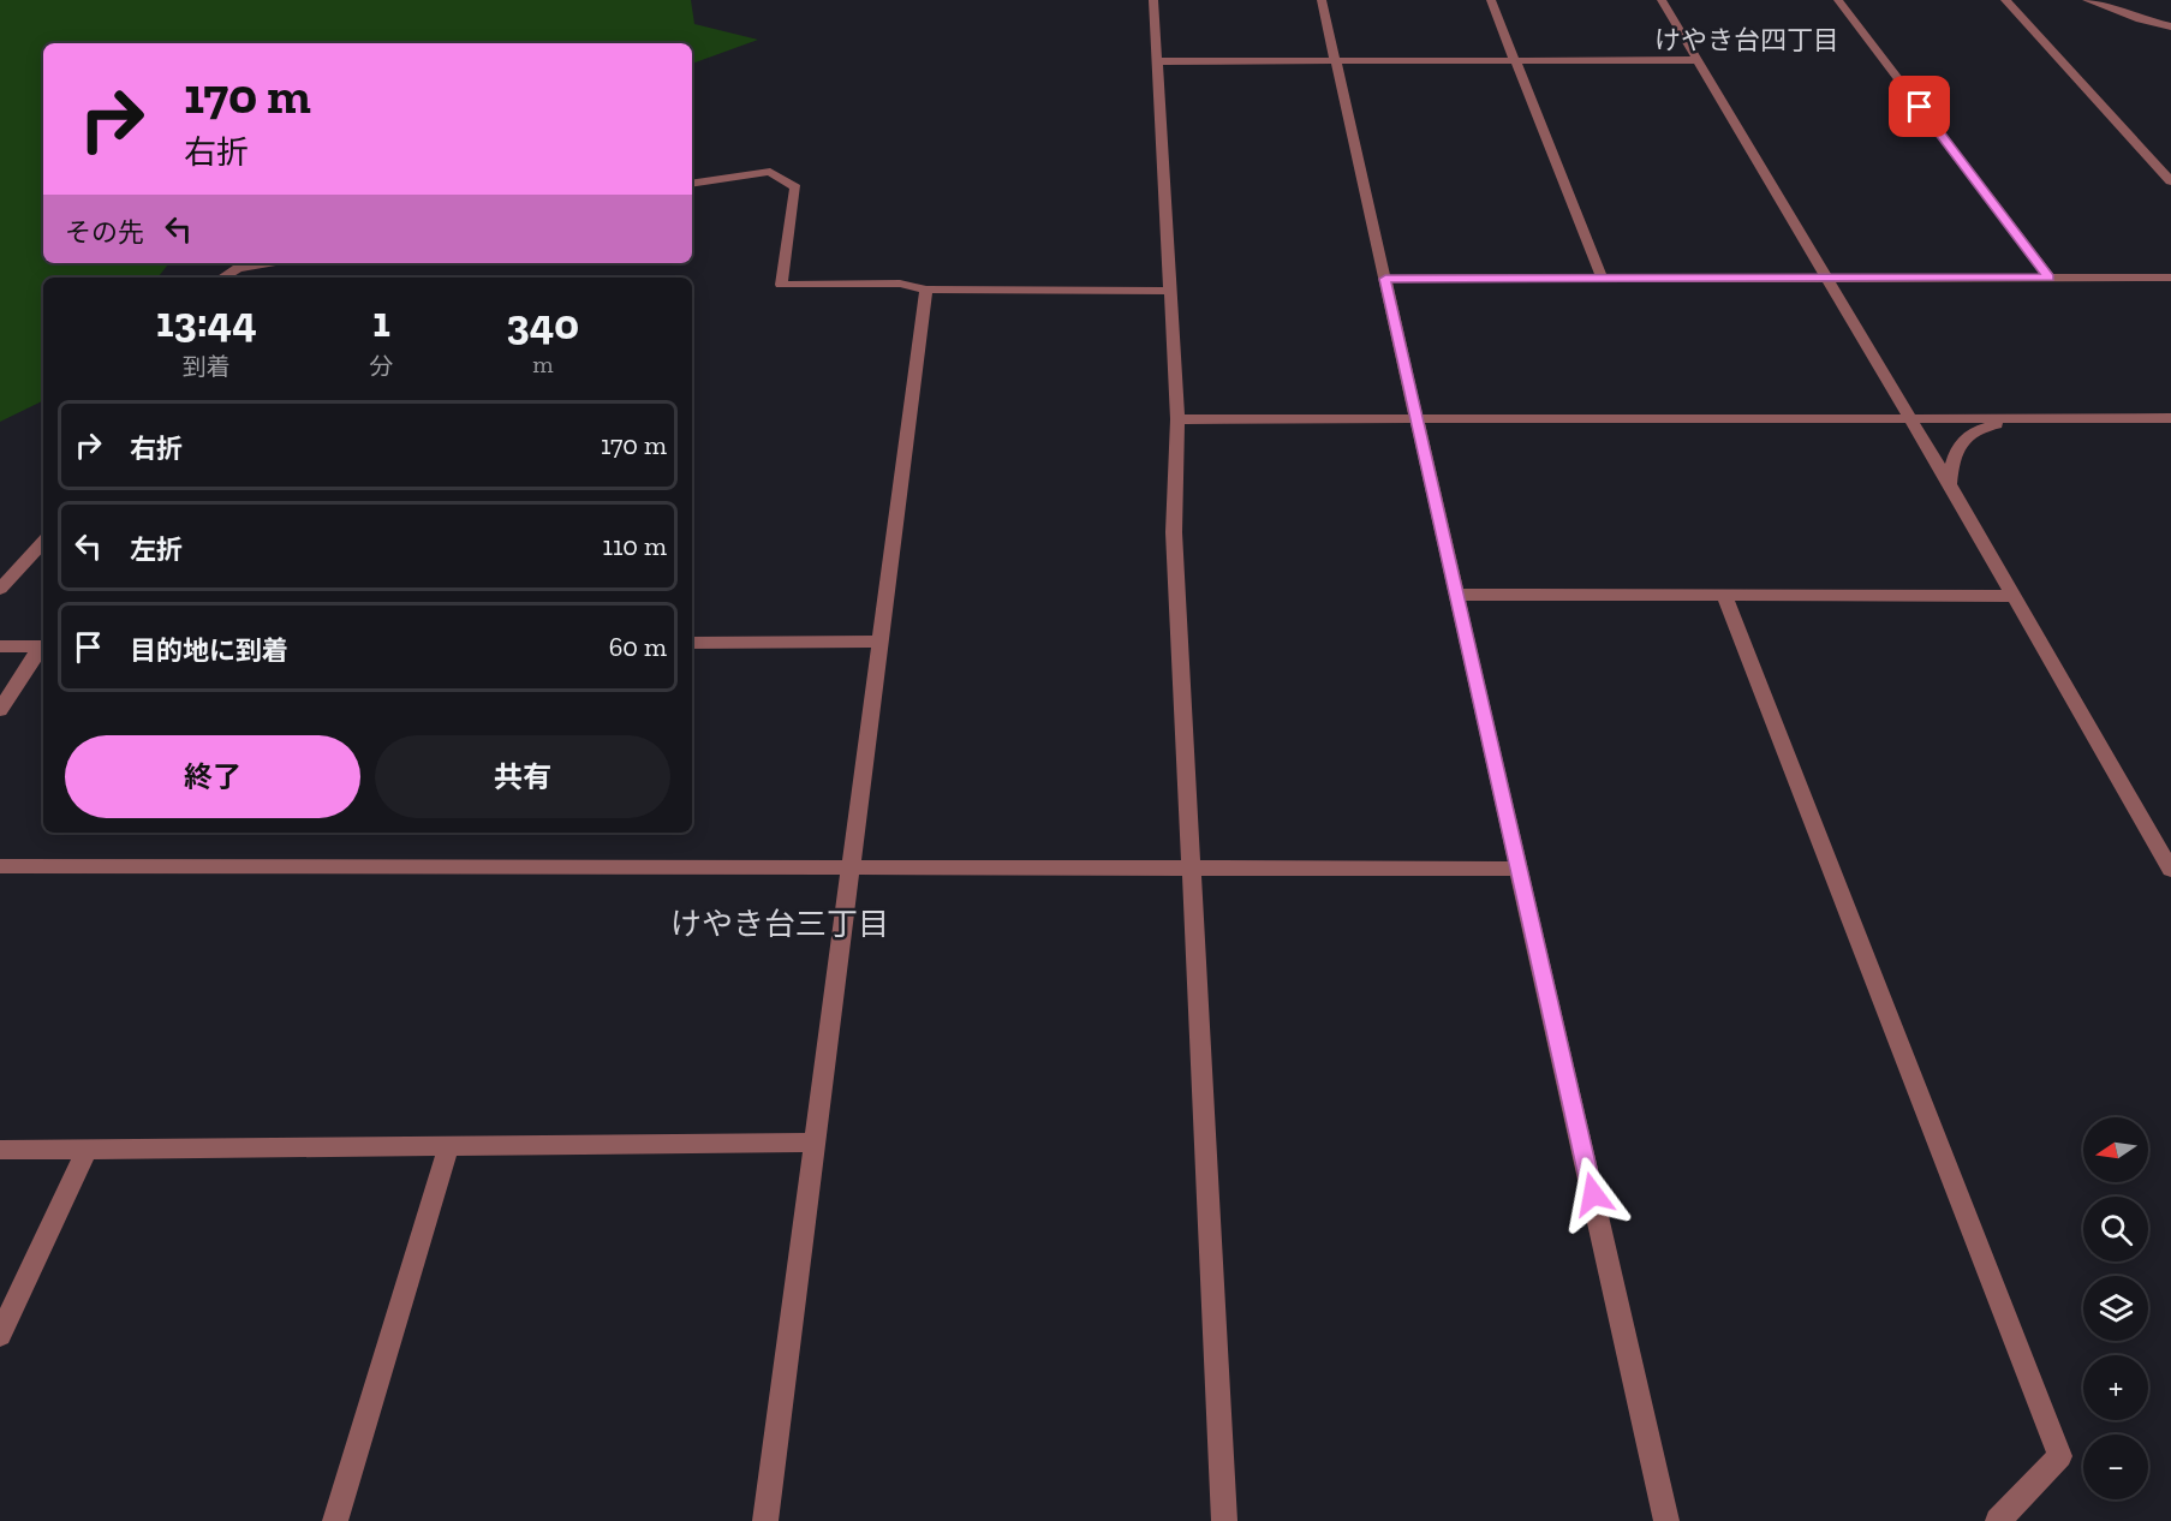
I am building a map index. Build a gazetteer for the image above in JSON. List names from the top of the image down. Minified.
{"districts":["けやき台四丁目","けやき台三丁目"],"north":"left","page":{"turn":["170 m","右折"],"then":"その先","eta":["13:44","到着","1","分","340","m"],"list":[{"name":"右折","value":"170 m"},{"name":"左折","value":"110 m"},{"name":"目的地に到着","value":"60 m"}],"buttons":["終了","共有"],"map_buttons":["+","−"]}}
